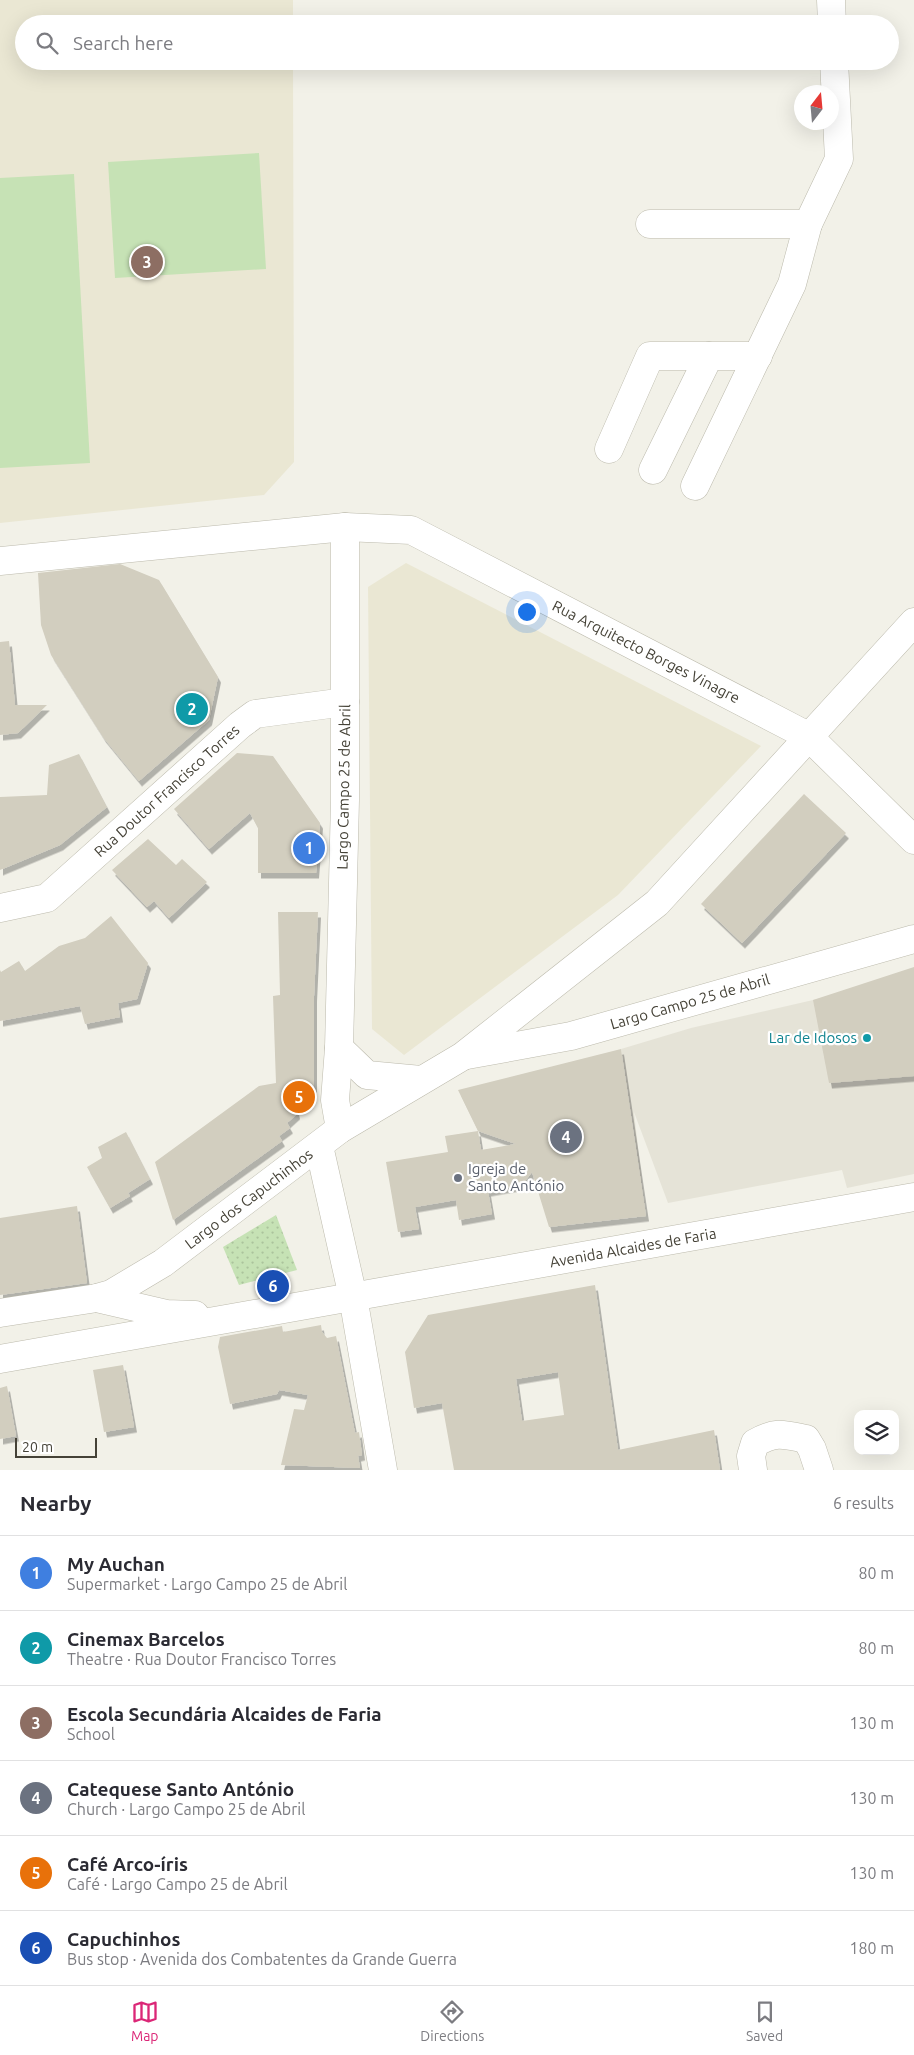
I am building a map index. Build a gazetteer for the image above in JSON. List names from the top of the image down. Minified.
{"streets":{"street":["Rua Arquitecto Borges Vinagre","Largo Campo 25 de Abril","Rua Doutor Francisco Torres","Largo dos Capuchinhos","Avenida Alcaides de Faria"]},"crossings":[["Rua Arquitecto Borges Vinagre","Largo Campo 25 de Abril"],["Largo Campo 25 de Abril","Rua Doutor Francisco Torres"],["Largo Campo 25 de Abril","Largo dos Capuchinhos"],["Largo dos Capuchinhos","Avenida Alcaides de Faria"]],"places":["Lar de Idosos","Igreja de Santo António"],"scale_bar":"20 m","north":"top","page":{"search":"Search here","pins":["3","2","1","5","4","6"],"scale":"20 m","heading":["Nearby","6 results"],"list":[{"mark":"1","name":"My Auchan","note":"Supermarket · Largo Campo 25 de Abril","value":"80 m"},{"mark":"2","name":"Cinemax Barcelos","note":"Theatre · Rua Doutor Francisco Torres","value":"80 m"},{"mark":"3","name":"Escola Secundária Alcaides de Faria","note":"School","value":"130 m"},{"mark":"4","name":"Catequese Santo António","note":"Church · Largo Campo 25 de Abril","value":"130 m"},{"mark":"5","name":"Café Arco-íris","note":"Café · Largo Campo 25 de Abril","value":"130 m"},{"mark":"6","name":"Capuchinhos","note":"Bus stop · Avenida dos Combatentes da Grande Guerra","value":"180 m"}],"nav":["Map","Directions","Saved"]}}
